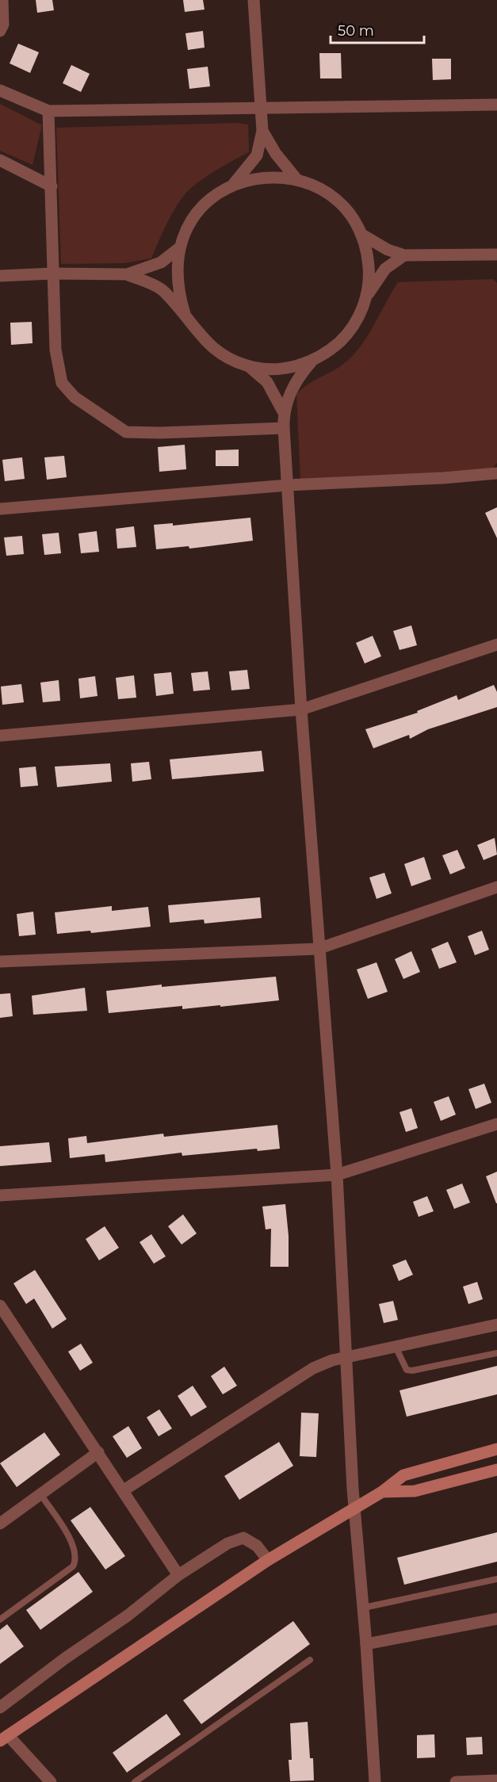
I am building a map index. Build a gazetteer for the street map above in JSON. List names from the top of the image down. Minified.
{"scale_bar":"50 m"}
